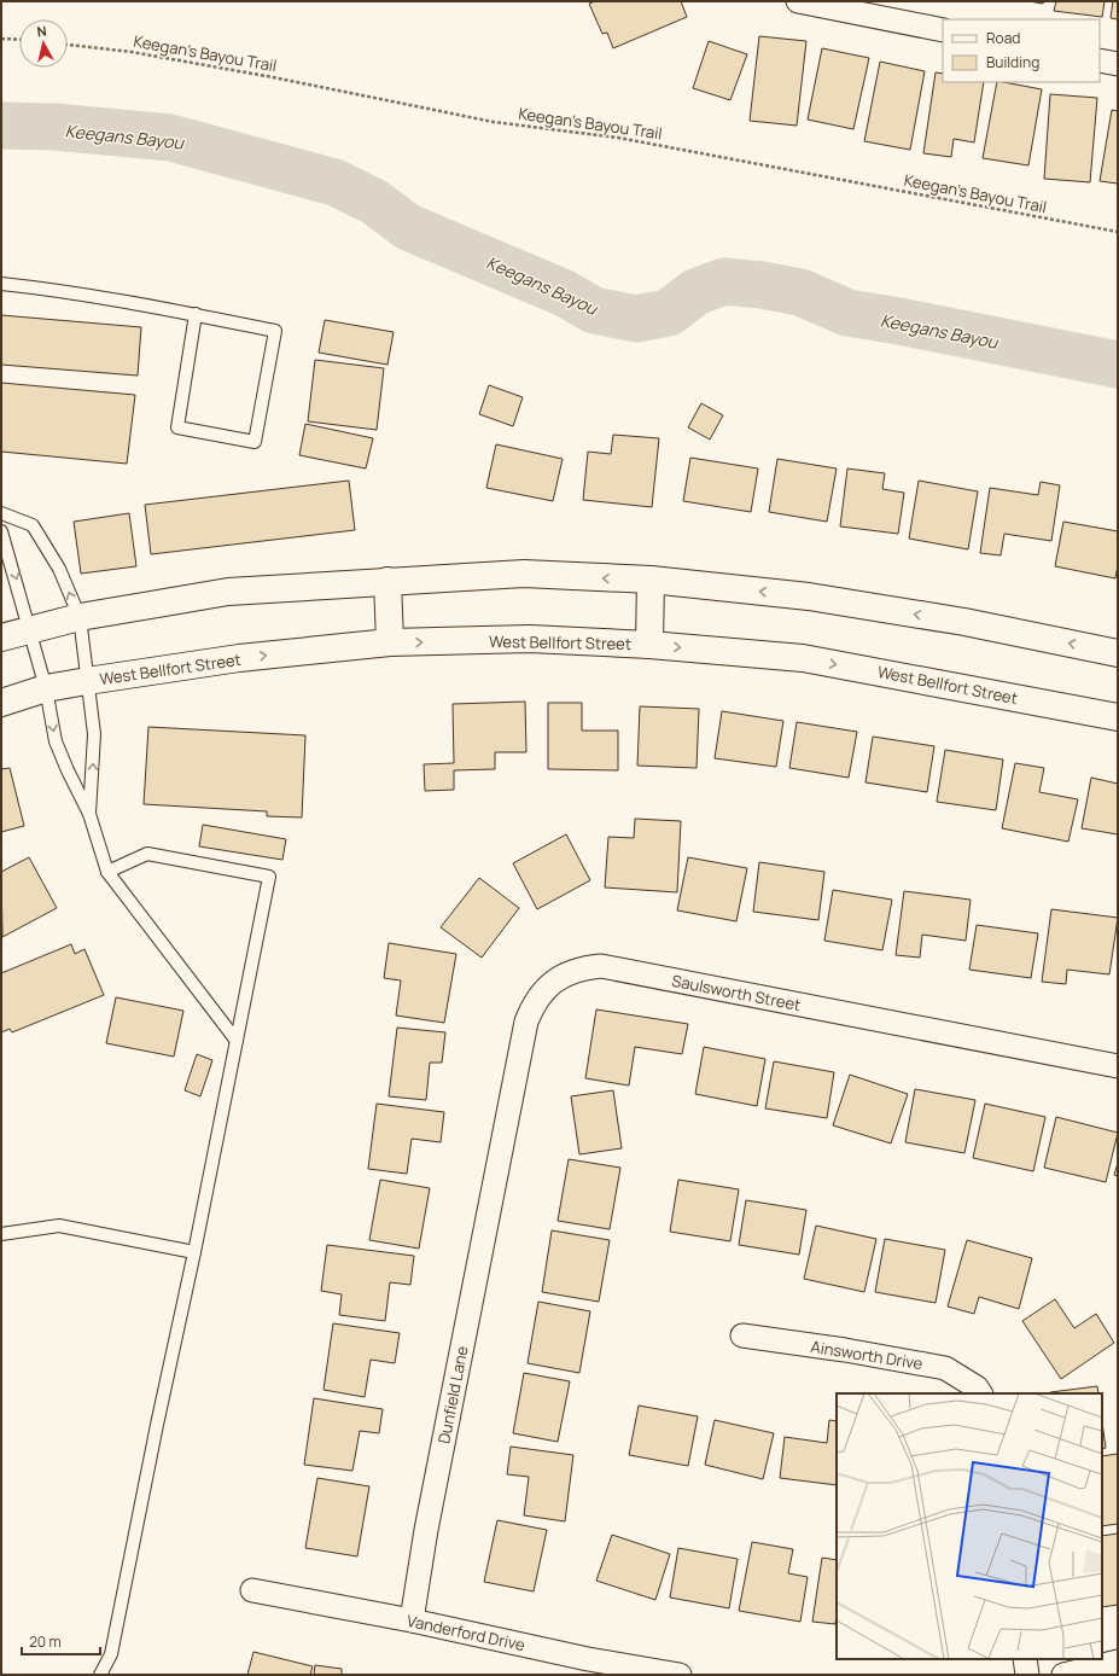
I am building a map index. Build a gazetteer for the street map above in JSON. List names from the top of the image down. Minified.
{"streets":{"main road":["West Bellfort Street"],"street":["Saulsworth Street","Ainsworth Drive","Dunfield Lane","Vanderford Drive"],"path":["Keegan's Bayou Trail"]},"crossings":[["Saulsworth Street","Dunfield Lane"],["Dunfield Lane","Vanderford Drive"]],"water":["Keegans Bayou"],"legend":["Road","Building"],"scale_bar":"20 m","north":"top"}
